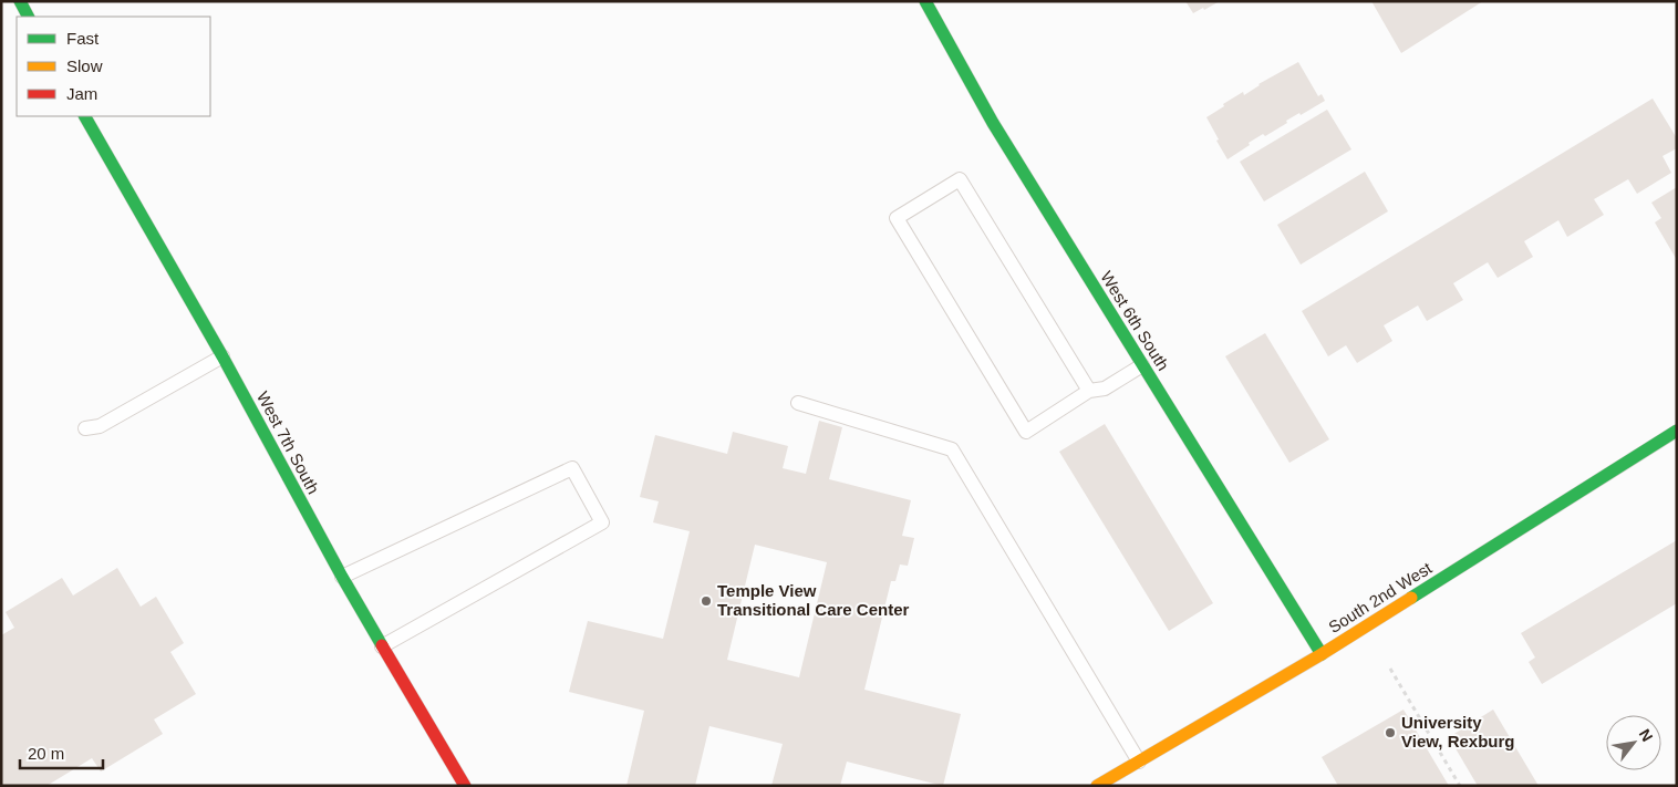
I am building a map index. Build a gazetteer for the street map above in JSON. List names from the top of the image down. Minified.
{"streets":{"main road":["West 6th South","West 7th South","South 2nd West"]},"crossings":[["West 6th South","South 2nd West"]],"places":["Temple View Transitional Care Center","University View, Rexburg"],"legend":["Fast","Slow","Jam"],"scale_bar":"20 m","north":"top right"}
